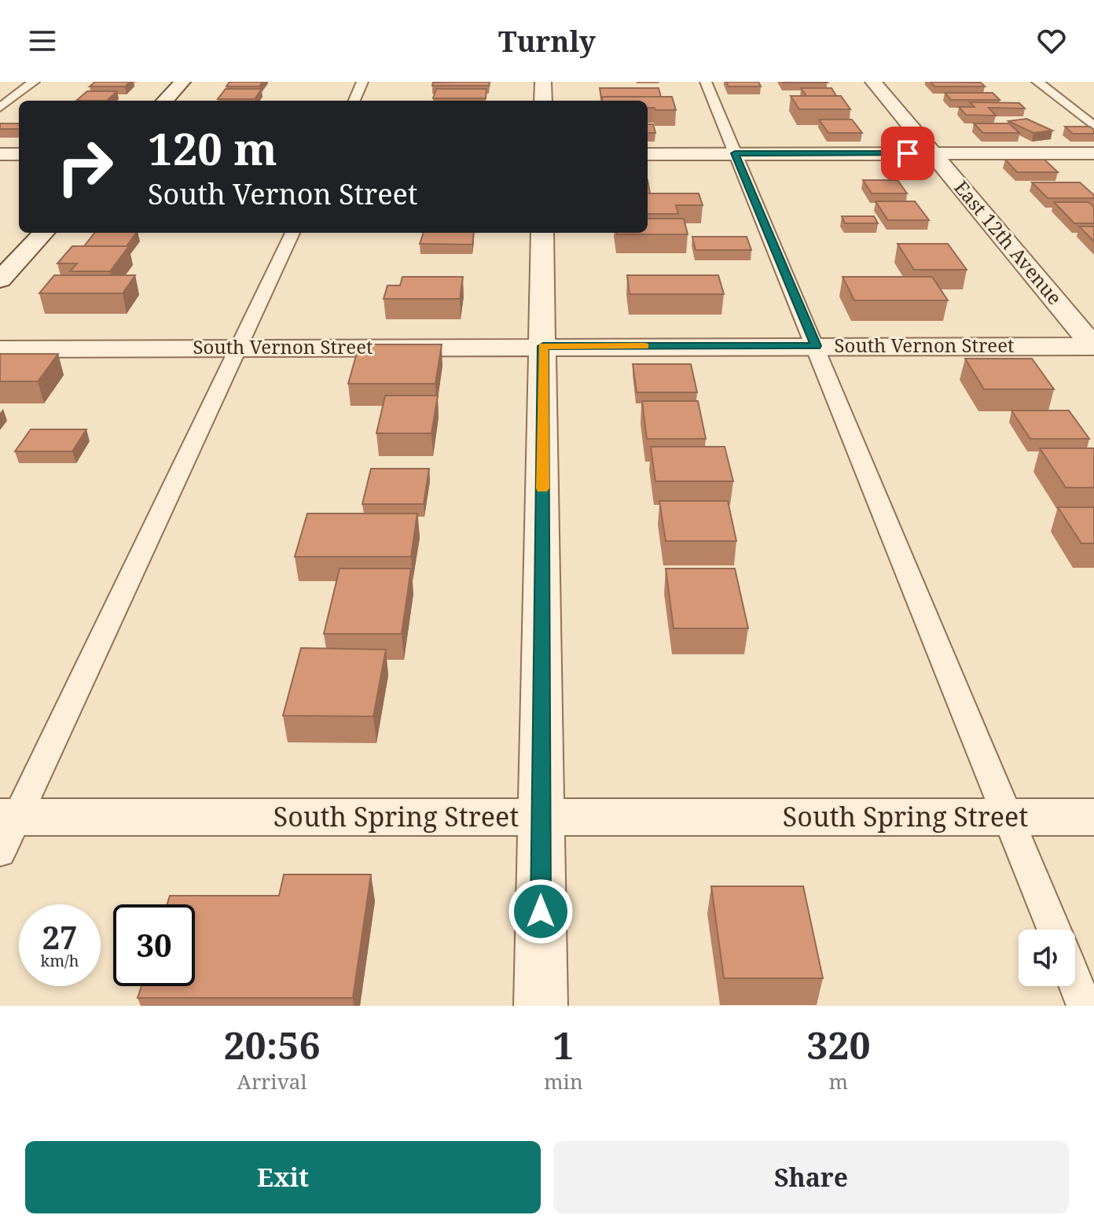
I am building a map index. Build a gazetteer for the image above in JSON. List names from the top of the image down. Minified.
{"streets":{"street":["East 12th Avenue","South Vernon Street","South Spring Street"]},"crossings":[["East 12th Avenue","South Vernon Street"]],"page":{"header":"Turnly","turn":["120 m","South Vernon Street"],"speed":"27 km/h","limit":"30","eta":["20:56","Arrival","1","min","320","m"],"buttons":["Exit","Share"]}}
